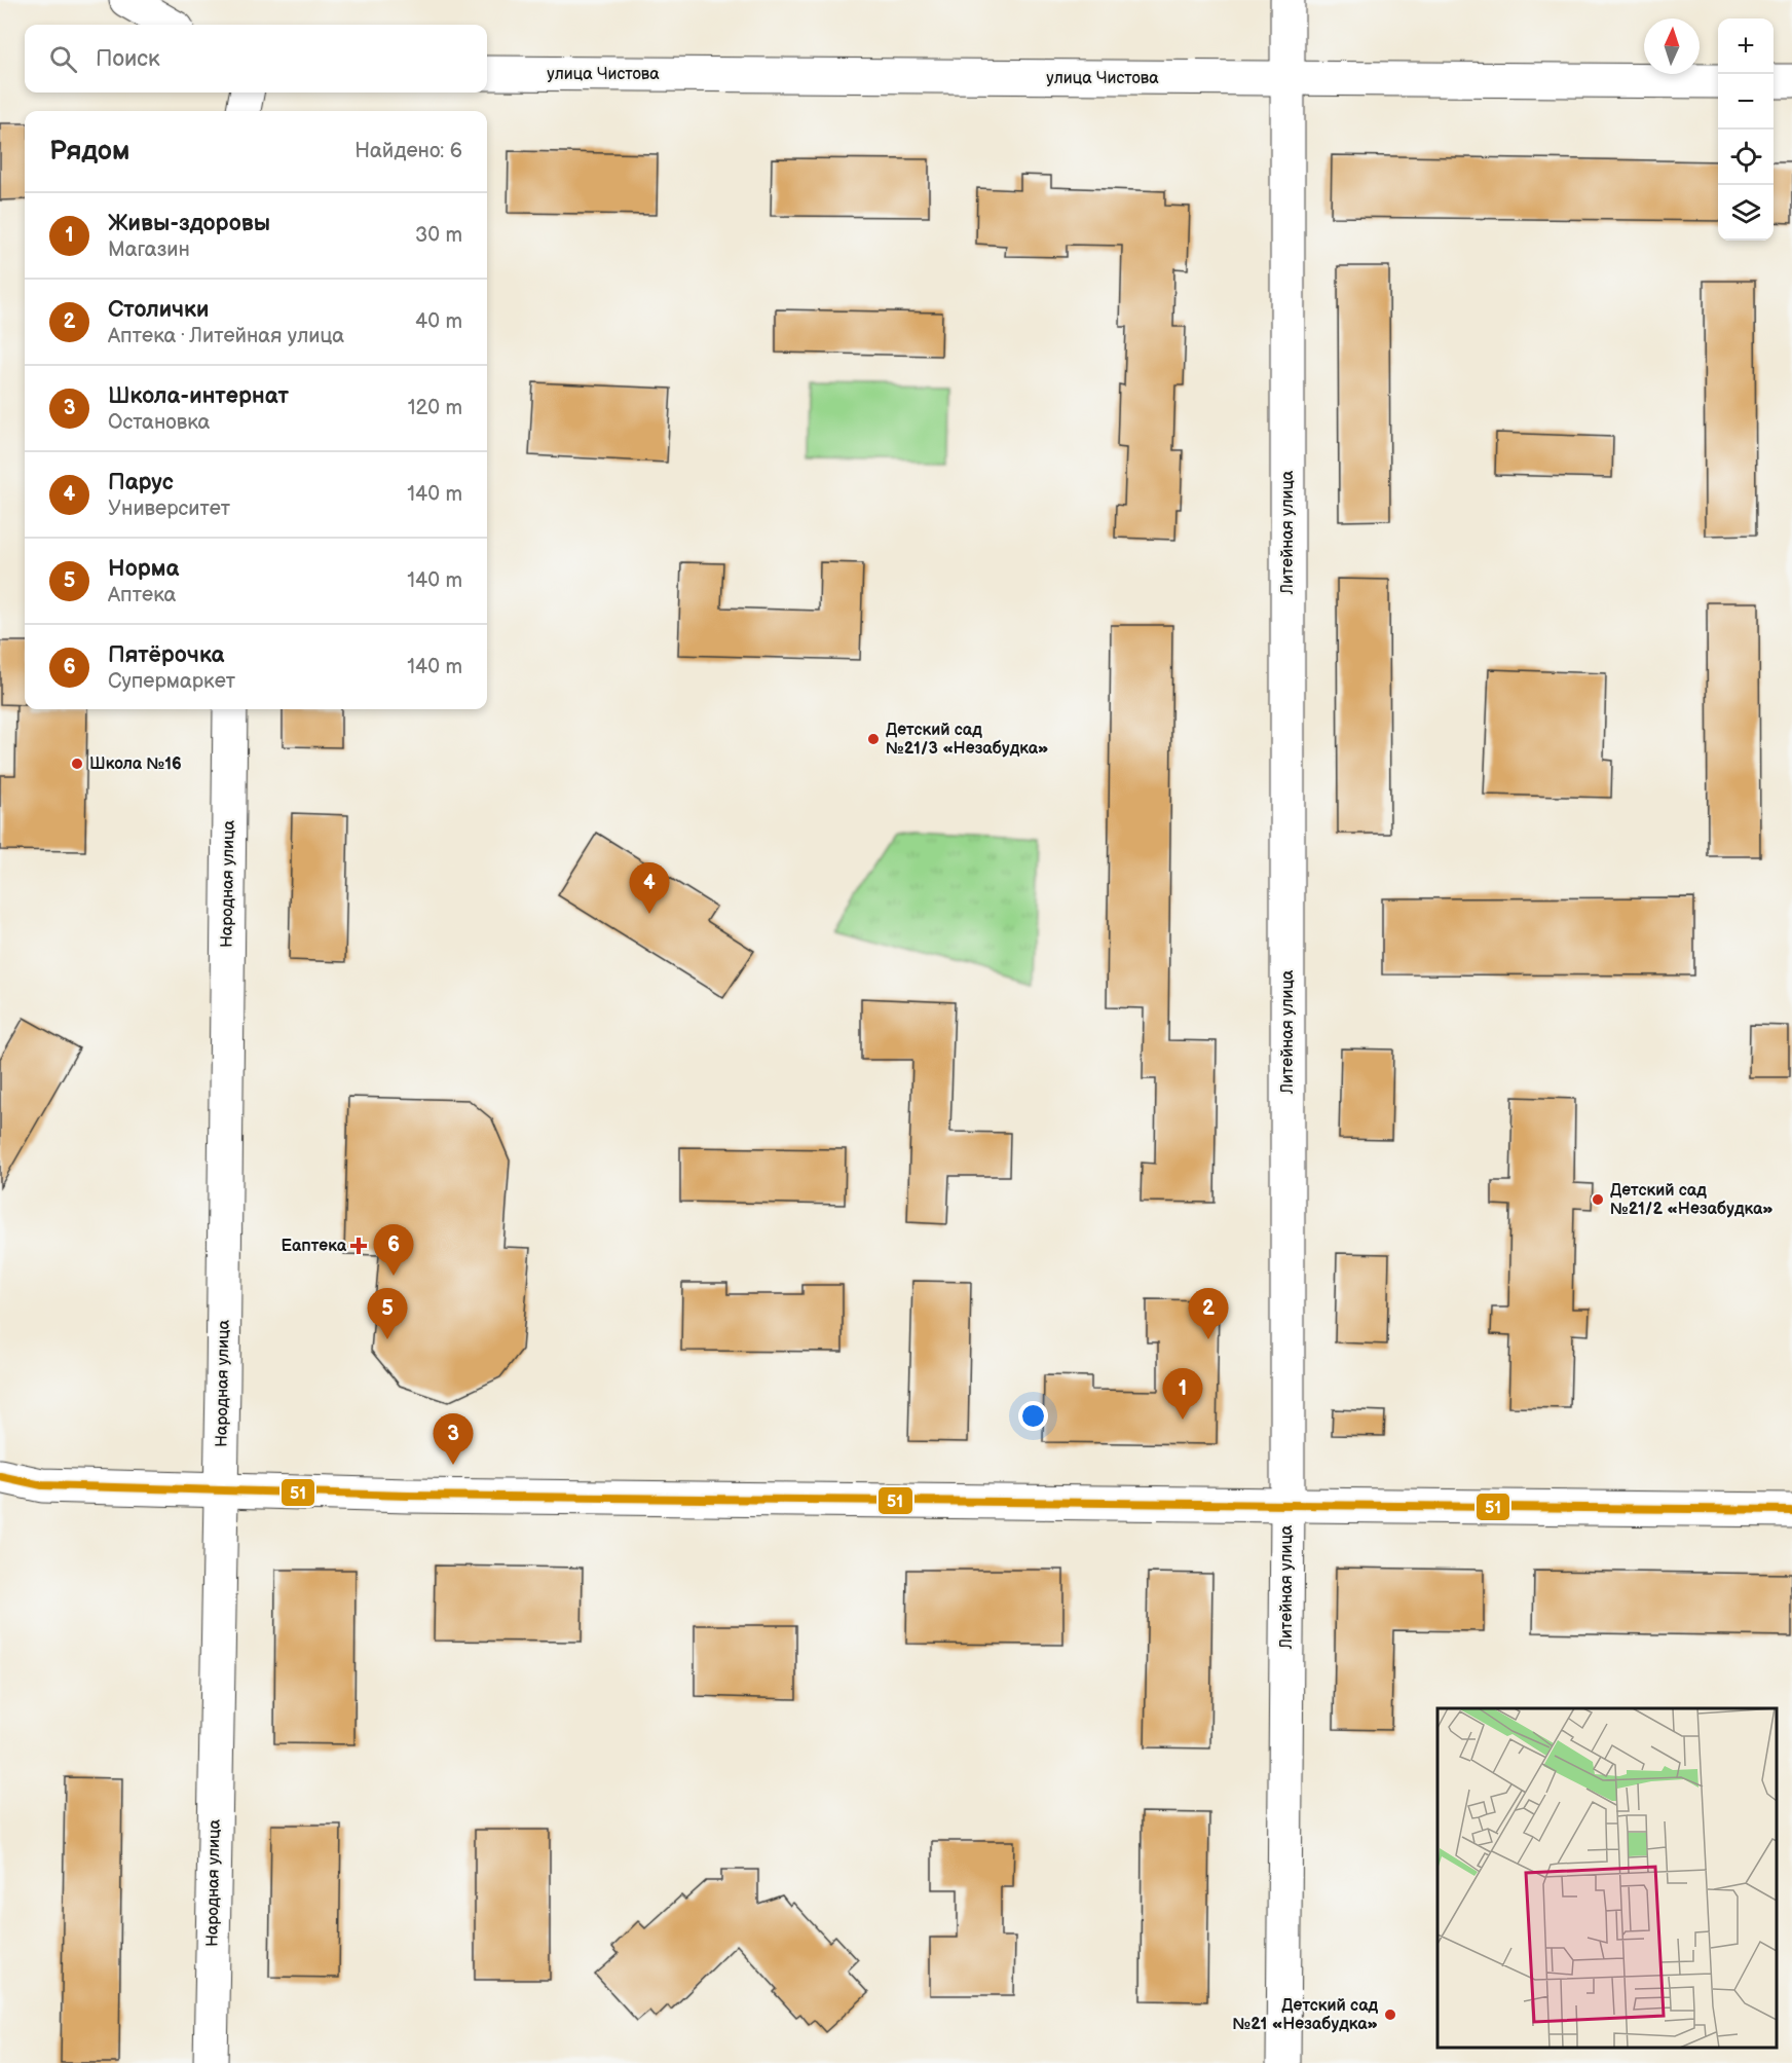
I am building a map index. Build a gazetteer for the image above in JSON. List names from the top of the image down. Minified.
{"streets":{"street":["улица Чистова","Литейная улица","Народная улица"]},"crossings":[["улица Чистова","Литейная улица"]],"places":{"other":["Детский сад №21/3 «Незабудка»","Школа №16","Детский сад №21/2 «Незабудка»","Детский сад №21 «Незабудка»"],"health":["Еаптека"]},"lines":["transit line 51"],"north":"top","page":{"map_buttons":["+","−"],"search":"Поиск","heading":["Рядом","Найдено: 6"],"list":[{"mark":"1","name":"Живы-здоровы","note":"Магазин","value":"30 m"},{"mark":"2","name":"Столички","note":"Аптека · Литейная улица","value":"40 m"},{"mark":"3","name":"Школа-интернат","note":"Остановка","value":"120 m"},{"mark":"4","name":"Парус","note":"Университет","value":"140 m"},{"mark":"5","name":"Норма","note":"Аптека","value":"140 m"},{"mark":"6","name":"Пятёрочка","note":"Супермаркет","value":"140 m"}],"pins":["4","6","2","5","1","3"]}}
